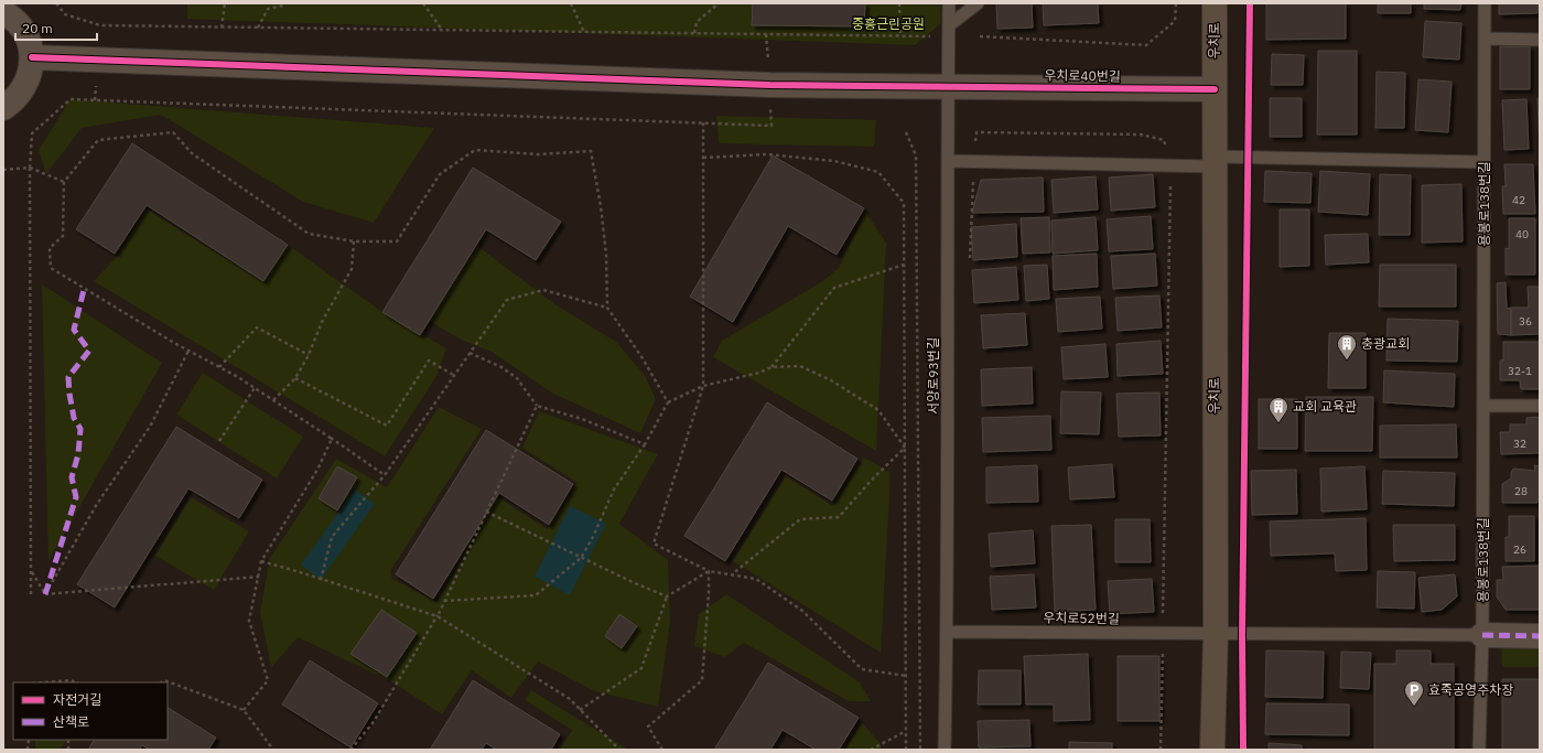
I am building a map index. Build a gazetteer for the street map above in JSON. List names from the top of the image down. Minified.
{"streets":{"main road":["우치로"],"street":["우치로40번길"],"lane":["용봉로138번길","서양로93번길","우치로52번길"]},"crossings":[["우치로","우치로40번길"],["우치로","우치로52번길"],["우치로40번길","서양로93번길"],["서양로93번길","우치로52번길"]],"parks":["중흥근린공원"],"places":{"building":["충광교회","교회 교육관"],"parking":["효죽공영주차장"]},"house_numbers":["42","40","36","32-1","32","28","26"],"legend":["자전거길","산책로"],"scale_bar":"20 m"}
